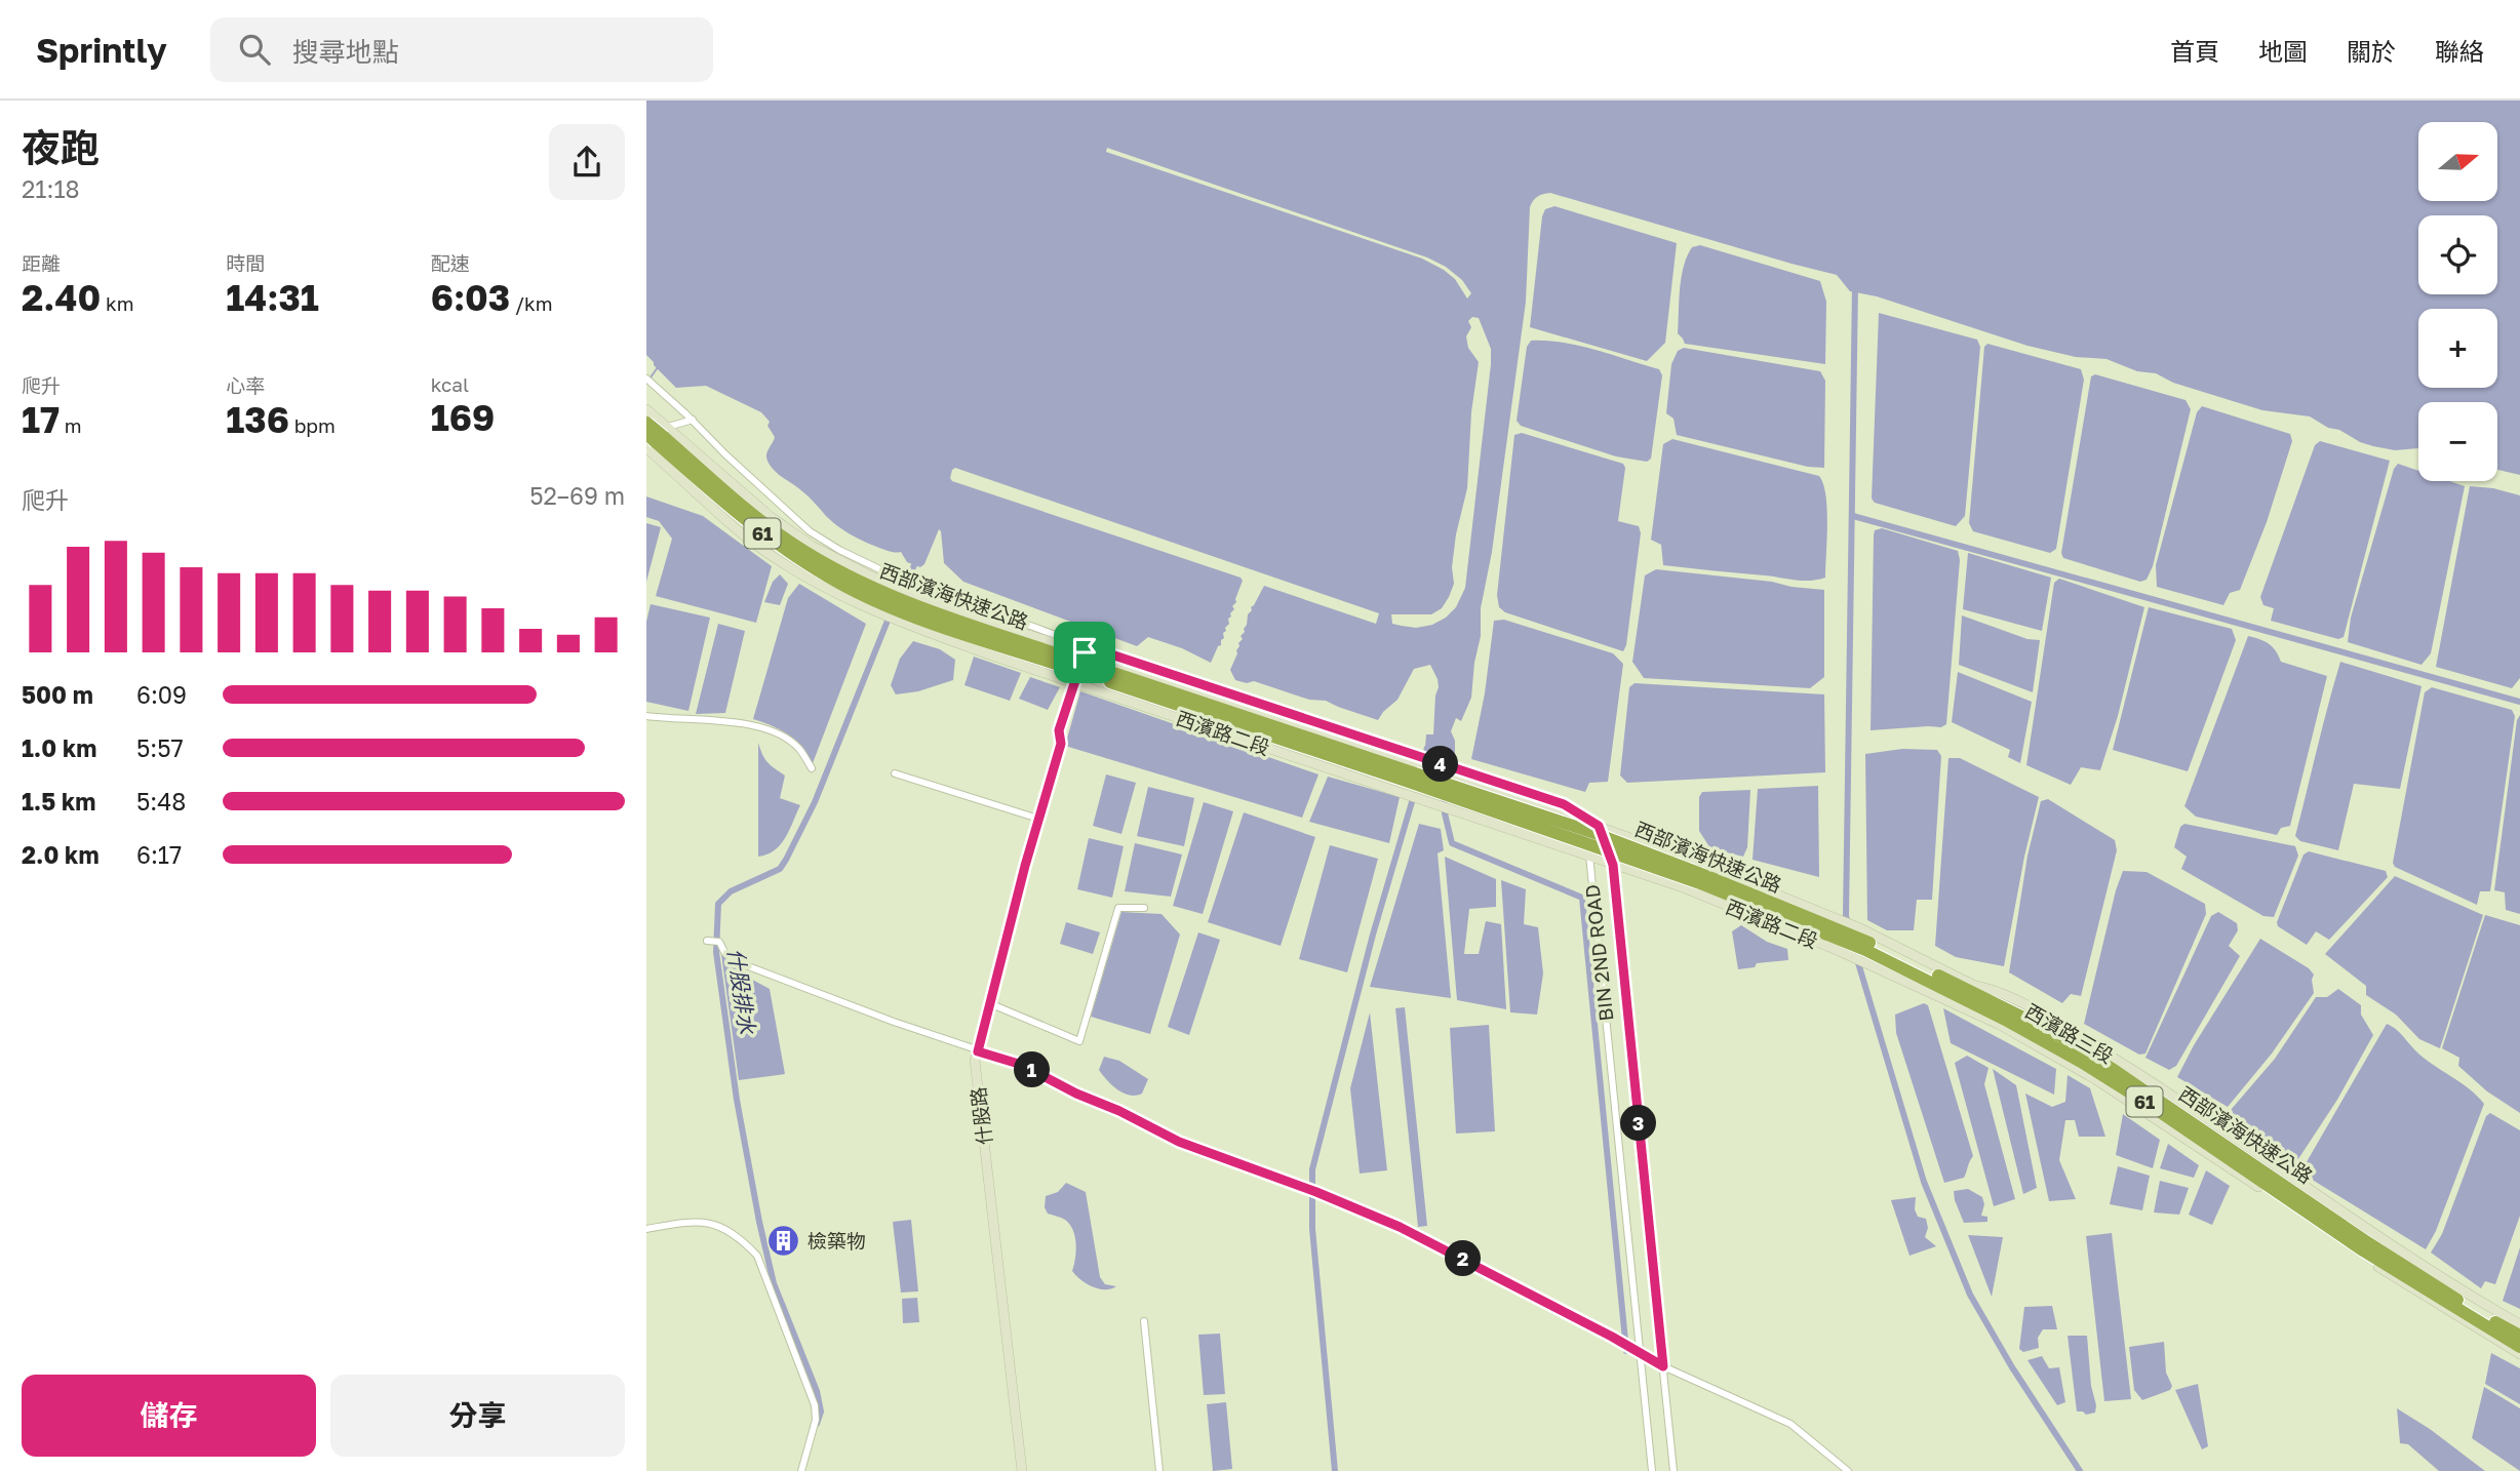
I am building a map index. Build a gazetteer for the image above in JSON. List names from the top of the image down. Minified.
{"streets":{"highway":["61","西部濱海快速公路"],"street":["西濱路二段","BIN 2ND ROAD","西濱路三段","什股路"]},"crossings":[["西部濱海快速公路","西濱路二段"],["西部濱海快速公路","西濱路三段"],["西濱路二段","BIN 2ND ROAD"],["西濱路二段","什股路"]],"water":["什股排水"],"places":{"building":["檢築物"]},"north":"right","page":{"header":"Sprintly","search":"搜尋地點","nav":["首頁","地圖","關於","聯絡"],"heading":["夜跑","21:18"],"map_buttons":["+","−"],"stats":[["距離","2.40 km"],["時間","14:31"],["配速","6:03 /km"],["爬升","17 m"],["心率","136 bpm"],["kcal","169"]],"chart":["爬升","52–69 m"],"list":[{"name":"500 m","note":"6:09"},{"name":"1.0 km","note":"5:57"},{"name":"1.5 km","note":"5:48"},{"name":"2.0 km","note":"6:17"}],"pins":["4","1","3","2"],"buttons":["儲存","分享"]}}
